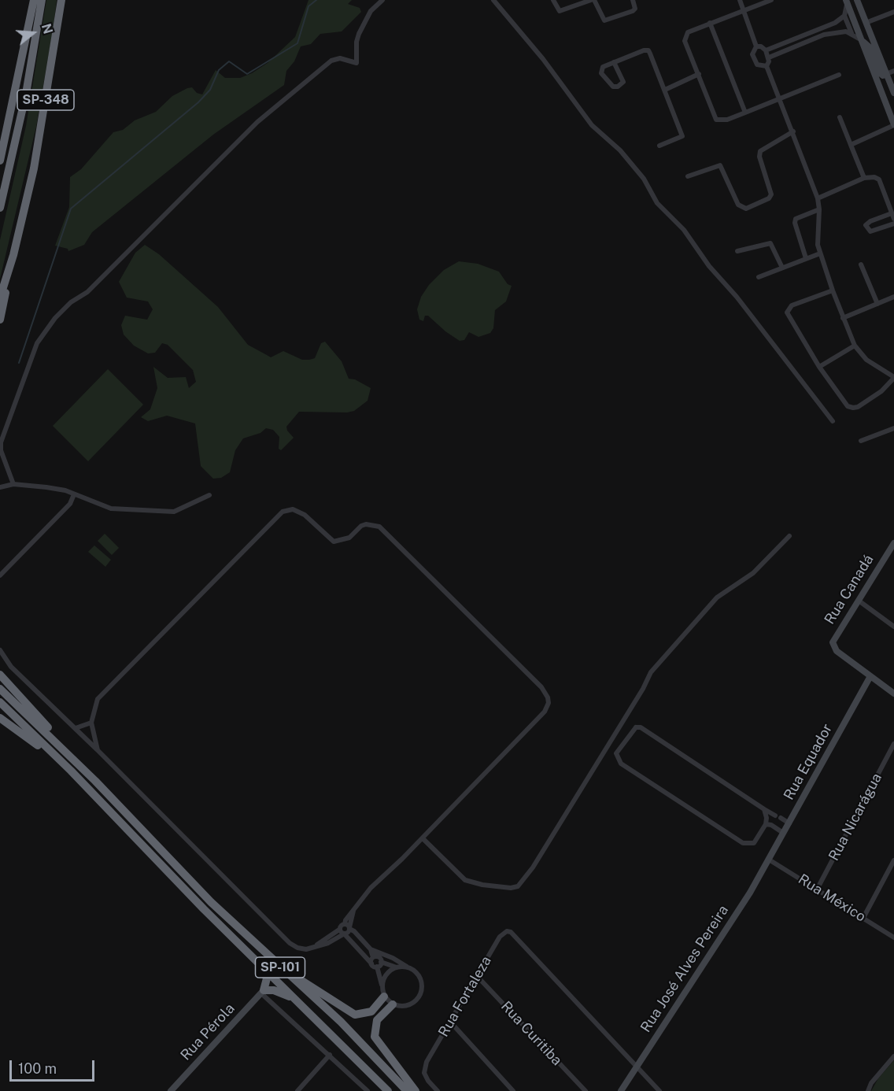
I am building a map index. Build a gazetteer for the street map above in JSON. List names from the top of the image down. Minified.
{"streets":{"highway":["SP-348","SP-101"],"main road":["Rua Canadá","Rua Equador","Rua José Alves Pereira","Rua Pérola"],"street":["Rua Nicarágua","Rua México","Rua Fortaleza","Rua Curitiba"]},"crossings":[["Rua Canadá","Rua Equador"],["Rua Equador","Rua México"],["Rua Equador","Rua José Alves Pereira"],["Rua Nicarágua","Rua México"],["Rua México","Rua José Alves Pereira"],["Rua José Alves Pereira","Rua Fortaleza"],["Rua Fortaleza","Rua Curitiba"]],"scale_bar":"100 m","north":"right"}
